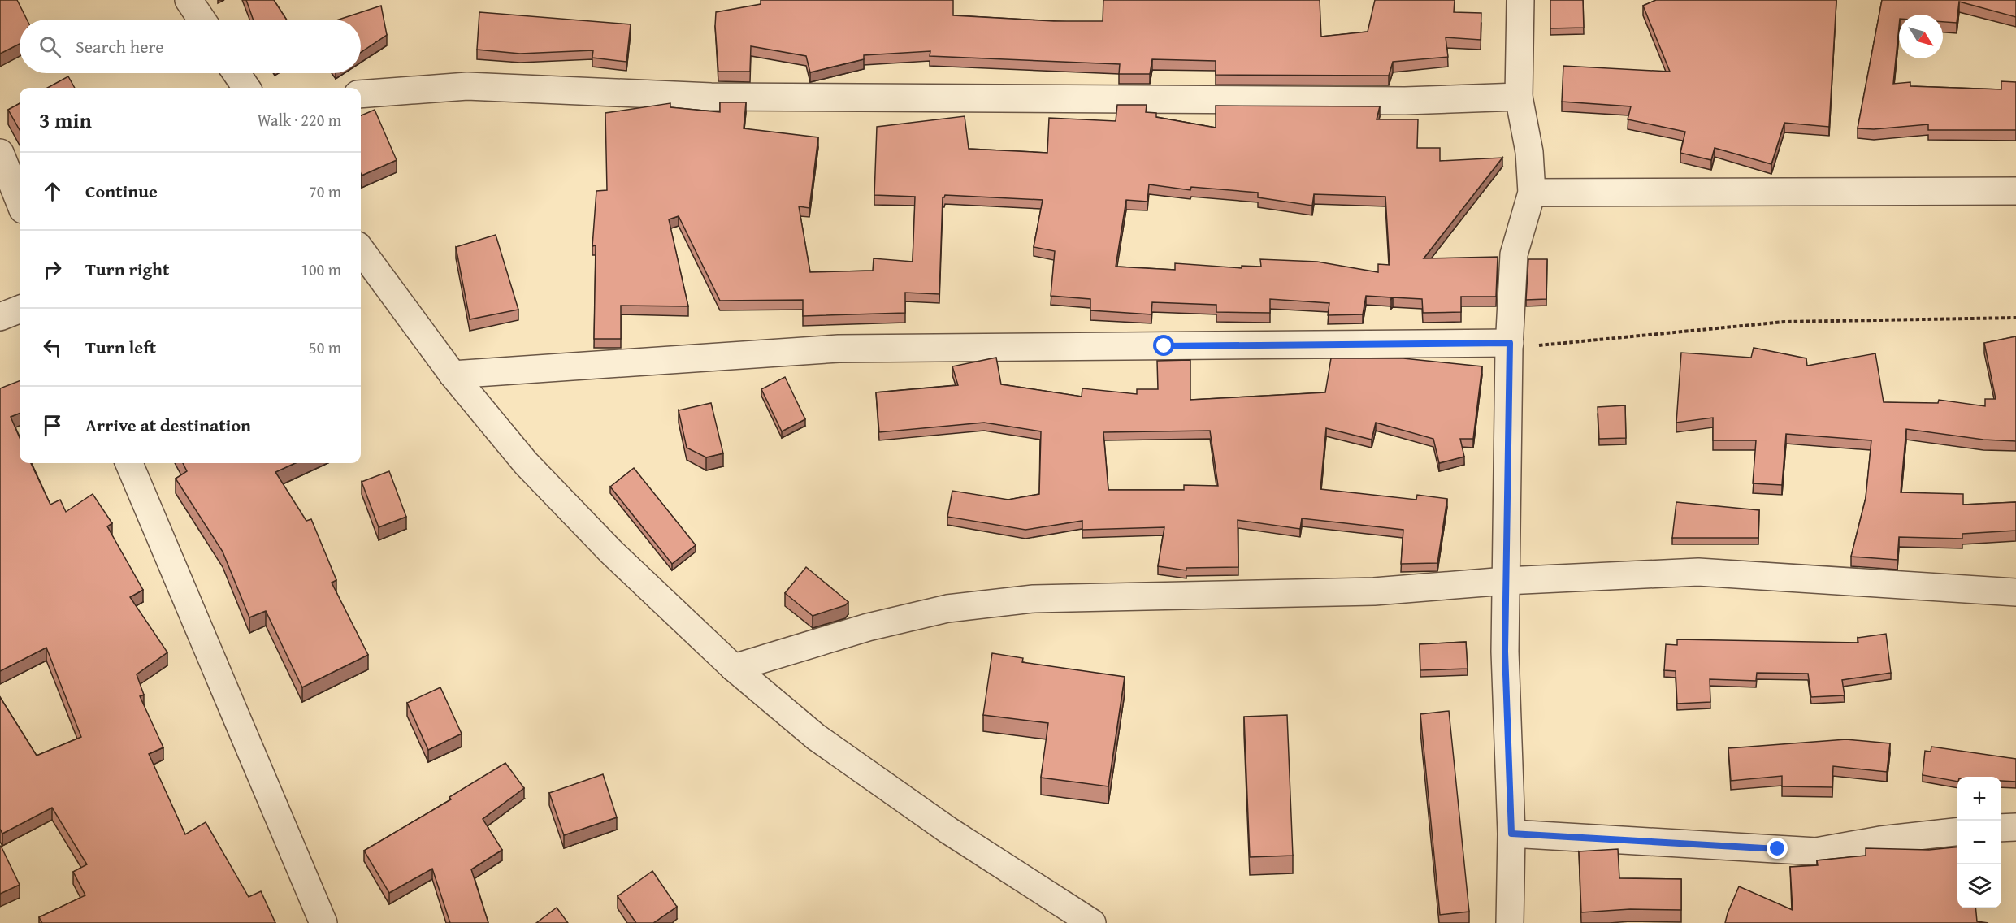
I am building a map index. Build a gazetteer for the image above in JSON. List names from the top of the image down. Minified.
{"north":"bottom right","page":{"search":"Search here","heading":["3 min","Walk · 220 m"],"list":[["Continue","70 m"],["Turn right","100 m"],["Turn left","50 m"],"Arrive at destination"],"map_buttons":["+","−"]}}
